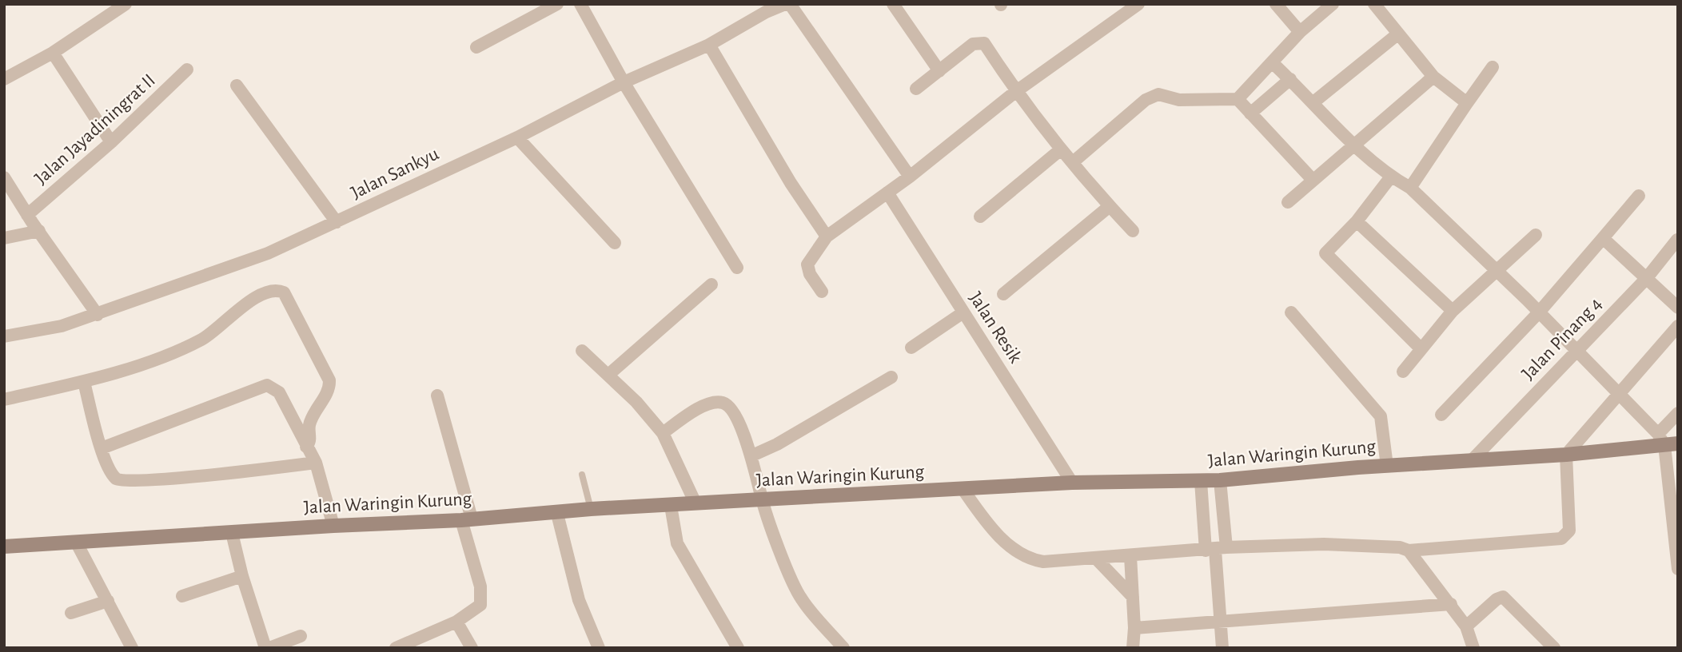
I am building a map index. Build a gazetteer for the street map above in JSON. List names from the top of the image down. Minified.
{"streets":{"street":["Jalan Jayadiningrat II","Jalan Sankyu","Jalan Resik","Jalan Pinang 4","Jalan Waringin Kurung"]},"crossings":[["Jalan Resik","Jalan Waringin Kurung"],["Jalan Pinang 4","Jalan Waringin Kurung"]]}
